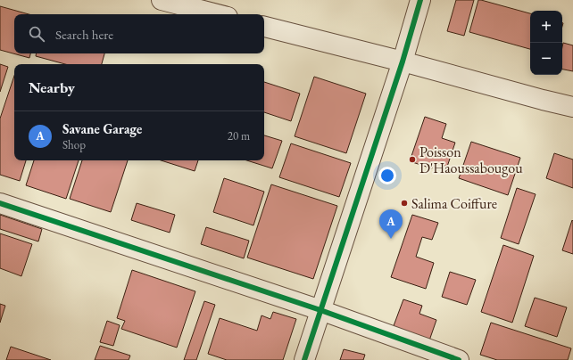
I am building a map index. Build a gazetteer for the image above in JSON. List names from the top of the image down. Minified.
{"places":["Poisson D'Haoussabougou","Salima Coiffure"],"page":{"map_buttons":["+","−"],"search":"Search here","heading":"Nearby","list":[{"mark":"A","name":"Savane Garage","note":"Shop","value":"20 m"}],"pins":"A"}}
